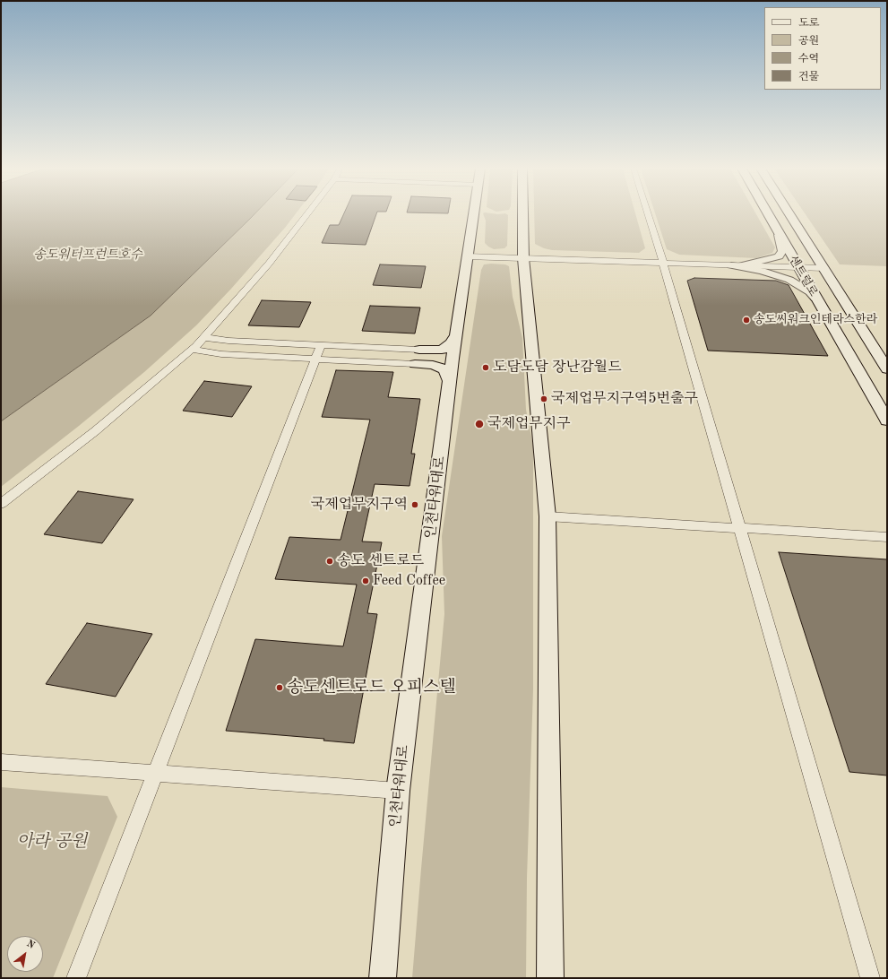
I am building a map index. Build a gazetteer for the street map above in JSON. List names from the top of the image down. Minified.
{"streets":{"main road":["센트럴로","인천타워대로"]},"water":["송도워터프런트호수"],"parks":["아라 공원"],"places":["송도씨워크인테라스한라","도담도담 장난감월드","국제업무지구역5번출구","국제업무지구","국제업무지구역","송도 센트로드","Feed Coffee","송도센트로드 오피스텔"],"legend":["도로","공원","수역","건물"],"north":"top right"}
